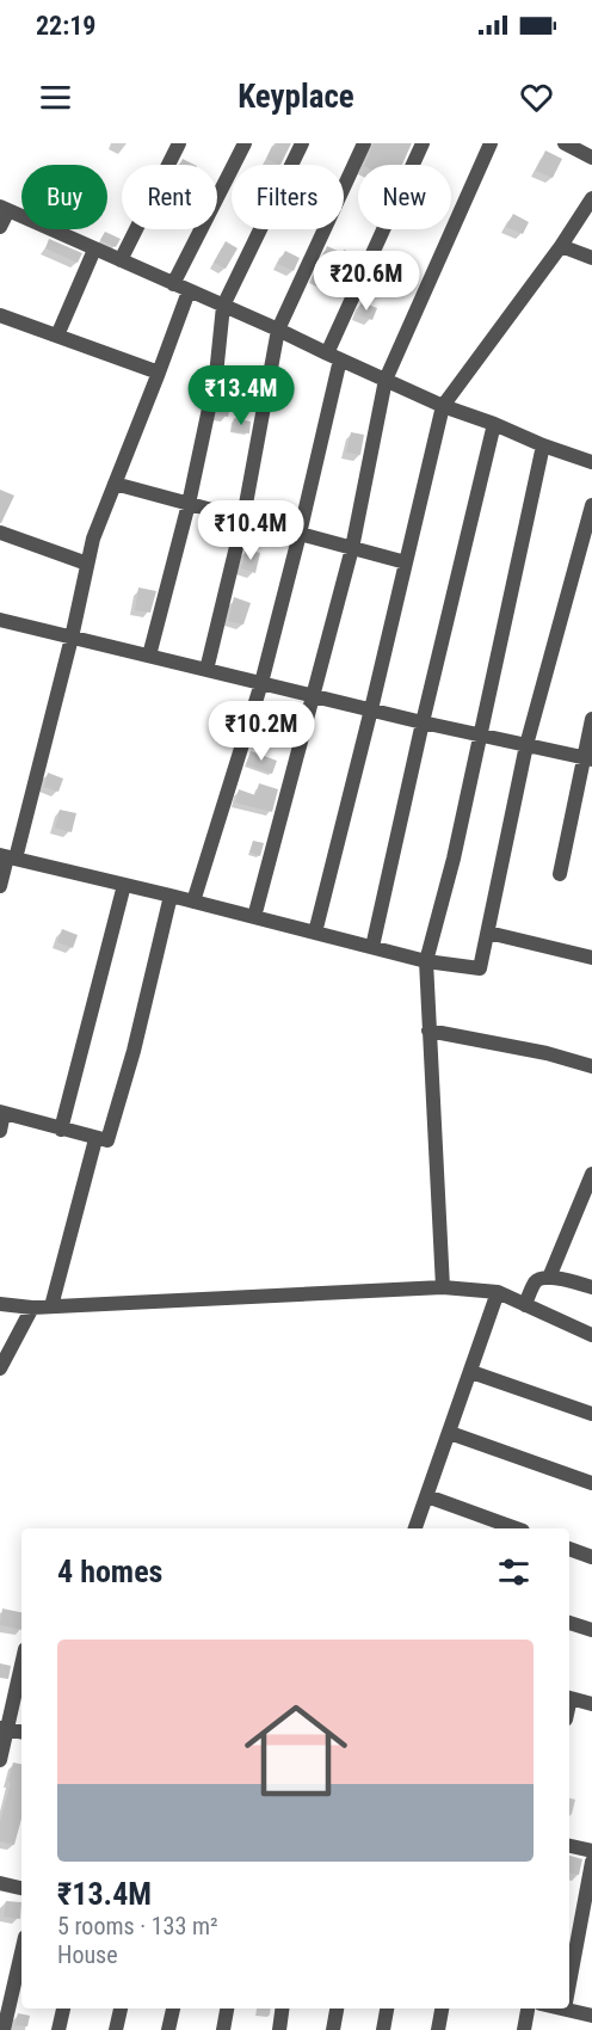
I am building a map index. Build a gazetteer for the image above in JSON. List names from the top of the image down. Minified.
{"page":{"status":"22:19","header":"Keyplace","chip":["Buy","Rent","Filters","New"],"price":["₹20.6M","₹13.4M","₹10.4M","₹10.2M"],"heading":"4 homes","list":[{"name":"₹13.4M","note":"5 rooms · 133 m² · House"}]}}
